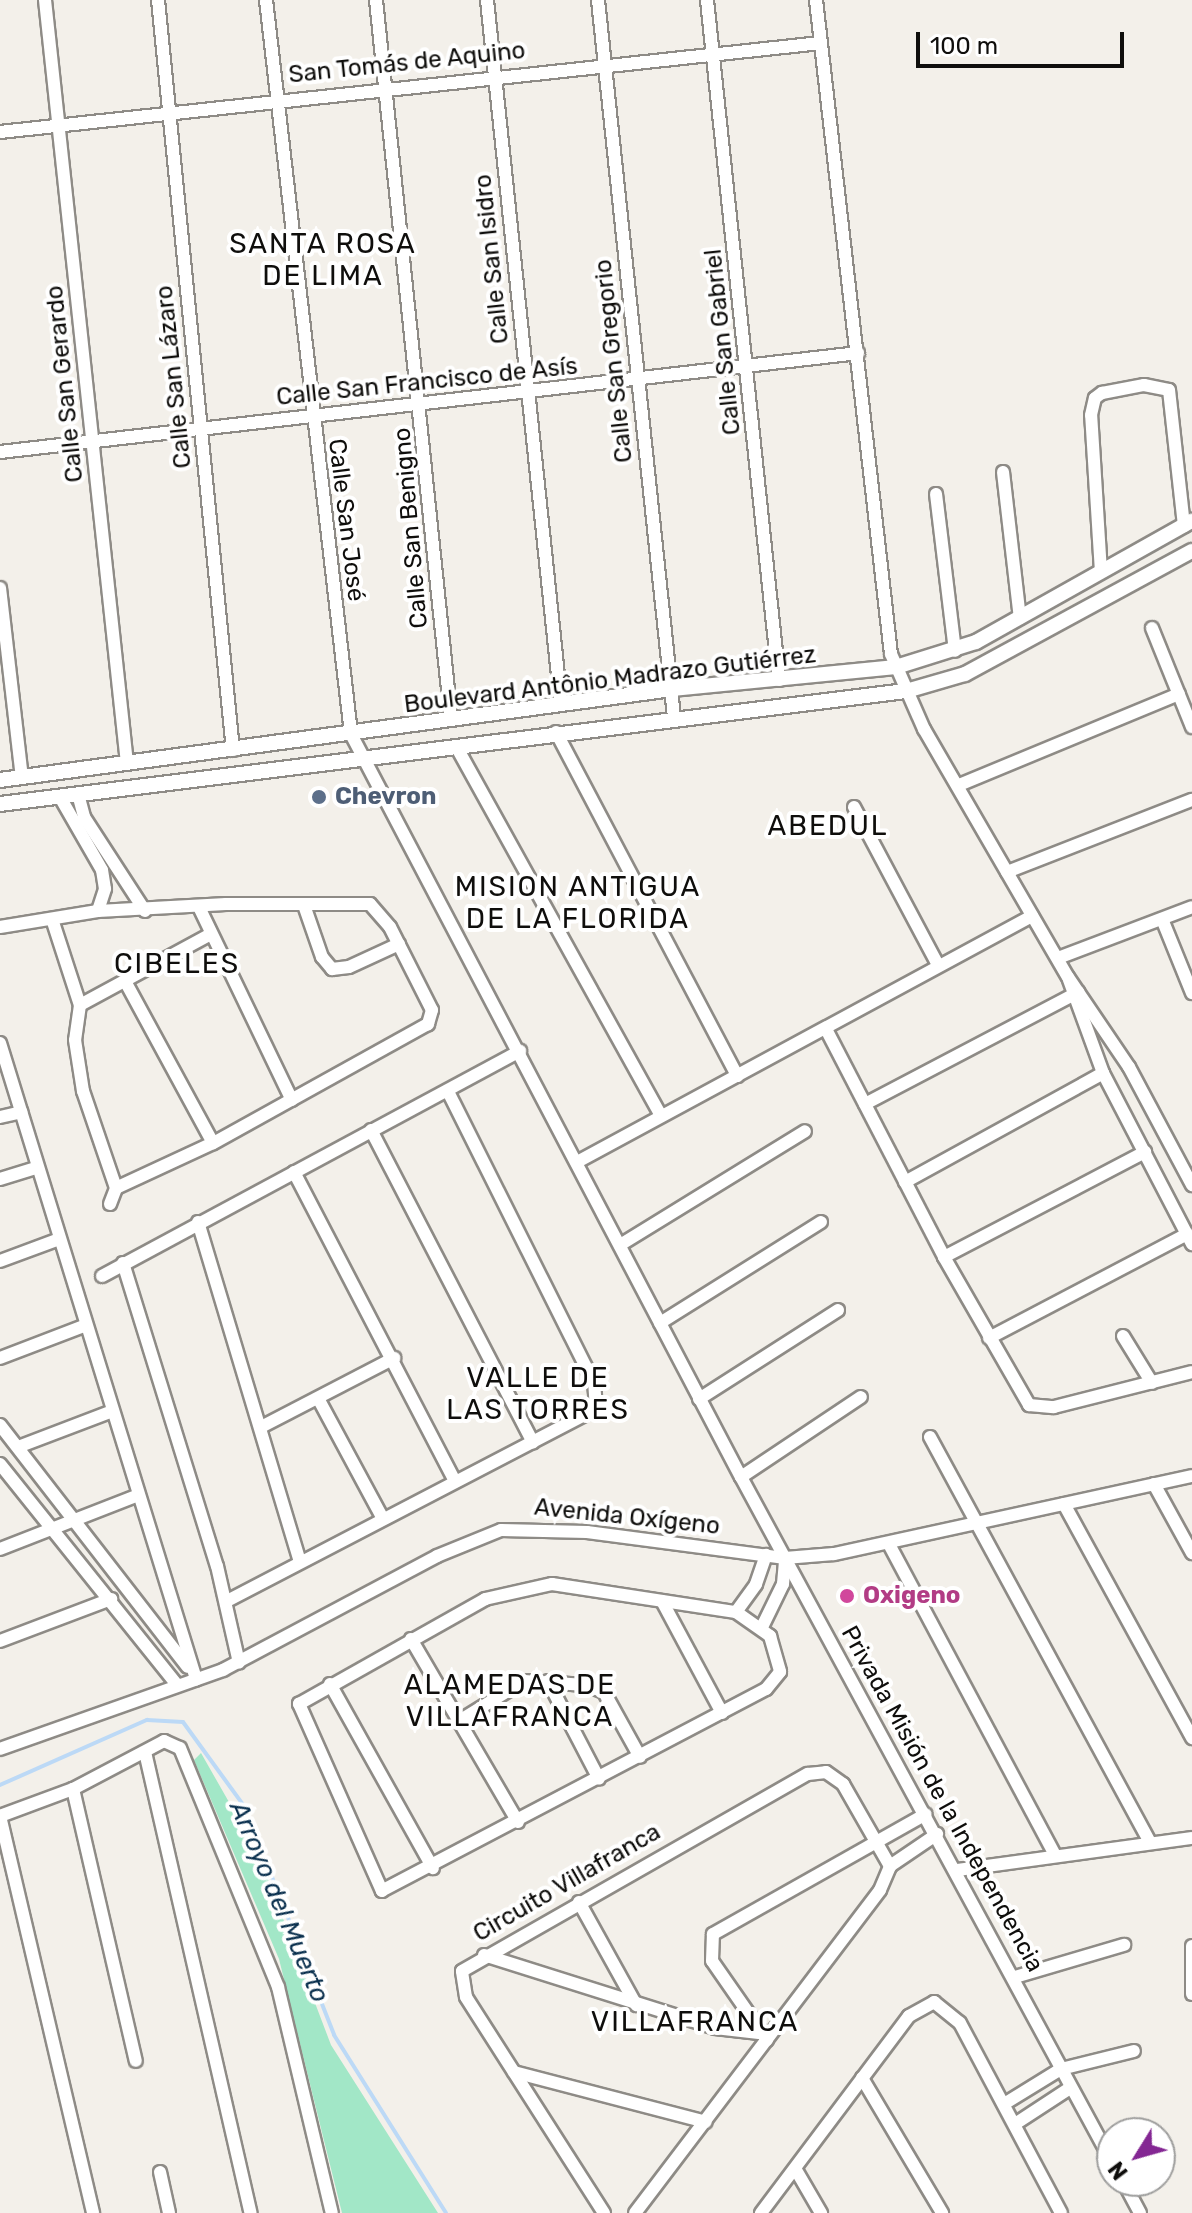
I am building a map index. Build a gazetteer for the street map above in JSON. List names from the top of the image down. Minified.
{"streets":{"street":["San Tomás de Aquino","Calle San Isidro","Calle San Gabriel","Calle San Gregorio","Calle San Lázaro","Calle San Francisco de Asís","Calle San Gerardo","Calle San José","Calle San Benigno","Boulevard Antônio Madrazo Gutiérrez","Avenida Oxígeno","Privada Misión de la Independencia","Circuito Villafranca"]},"crossings":[["San Tomás de Aquino","Calle San Isidro"],["San Tomás de Aquino","Calle San Gabriel"],["San Tomás de Aquino","Calle San Gregorio"],["San Tomás de Aquino","Calle San Lázaro"],["San Tomás de Aquino","Calle San Gerardo"],["San Tomás de Aquino","Calle San José"],["San Tomás de Aquino","Calle San Benigno"],["Calle San Isidro","Calle San Francisco de Asís"],["Calle San Isidro","Boulevard Antônio Madrazo Gutiérrez"],["Calle San Gabriel","Calle San Francisco de Asís"],["Calle San Gabriel","Boulevard Antônio Madrazo Gutiérrez"],["Calle San Gregorio","Calle San Francisco de Asís"],["Calle San Gregorio","Boulevard Antônio Madrazo Gutiérrez"],["Calle San Lázaro","Calle San Francisco de Asís"],["Calle San Lázaro","Boulevard Antônio Madrazo Gutiérrez"],["Calle San Francisco de Asís","Calle San Gerardo"],["Calle San Francisco de Asís","Calle San José"],["Calle San Francisco de Asís","Calle San Benigno"],["Calle San Gerardo","Boulevard Antônio Madrazo Gutiérrez"],["Calle San José","Boulevard Antônio Madrazo Gutiérrez"],["Calle San José","Privada Misión de la Independencia"],["Calle San Benigno","Boulevard Antônio Madrazo Gutiérrez"],["Boulevard Antônio Madrazo Gutiérrez","Privada Misión de la Independencia"],["Avenida Oxígeno","Privada Misión de la Independencia"]],"districts":["SANTA ROSA DE LIMA","ABEDUL","MISION ANTIGUA DE LA FLORIDA","CIBELES","VALLE DE LAS TORRES","ALAMEDAS DE VILLAFRANCA","VILLAFRANCA"],"water":["Arroyo del Muerto"],"places":["Chevron","Oxigeno"],"scale_bar":"100 m","north":"bottom left"}
